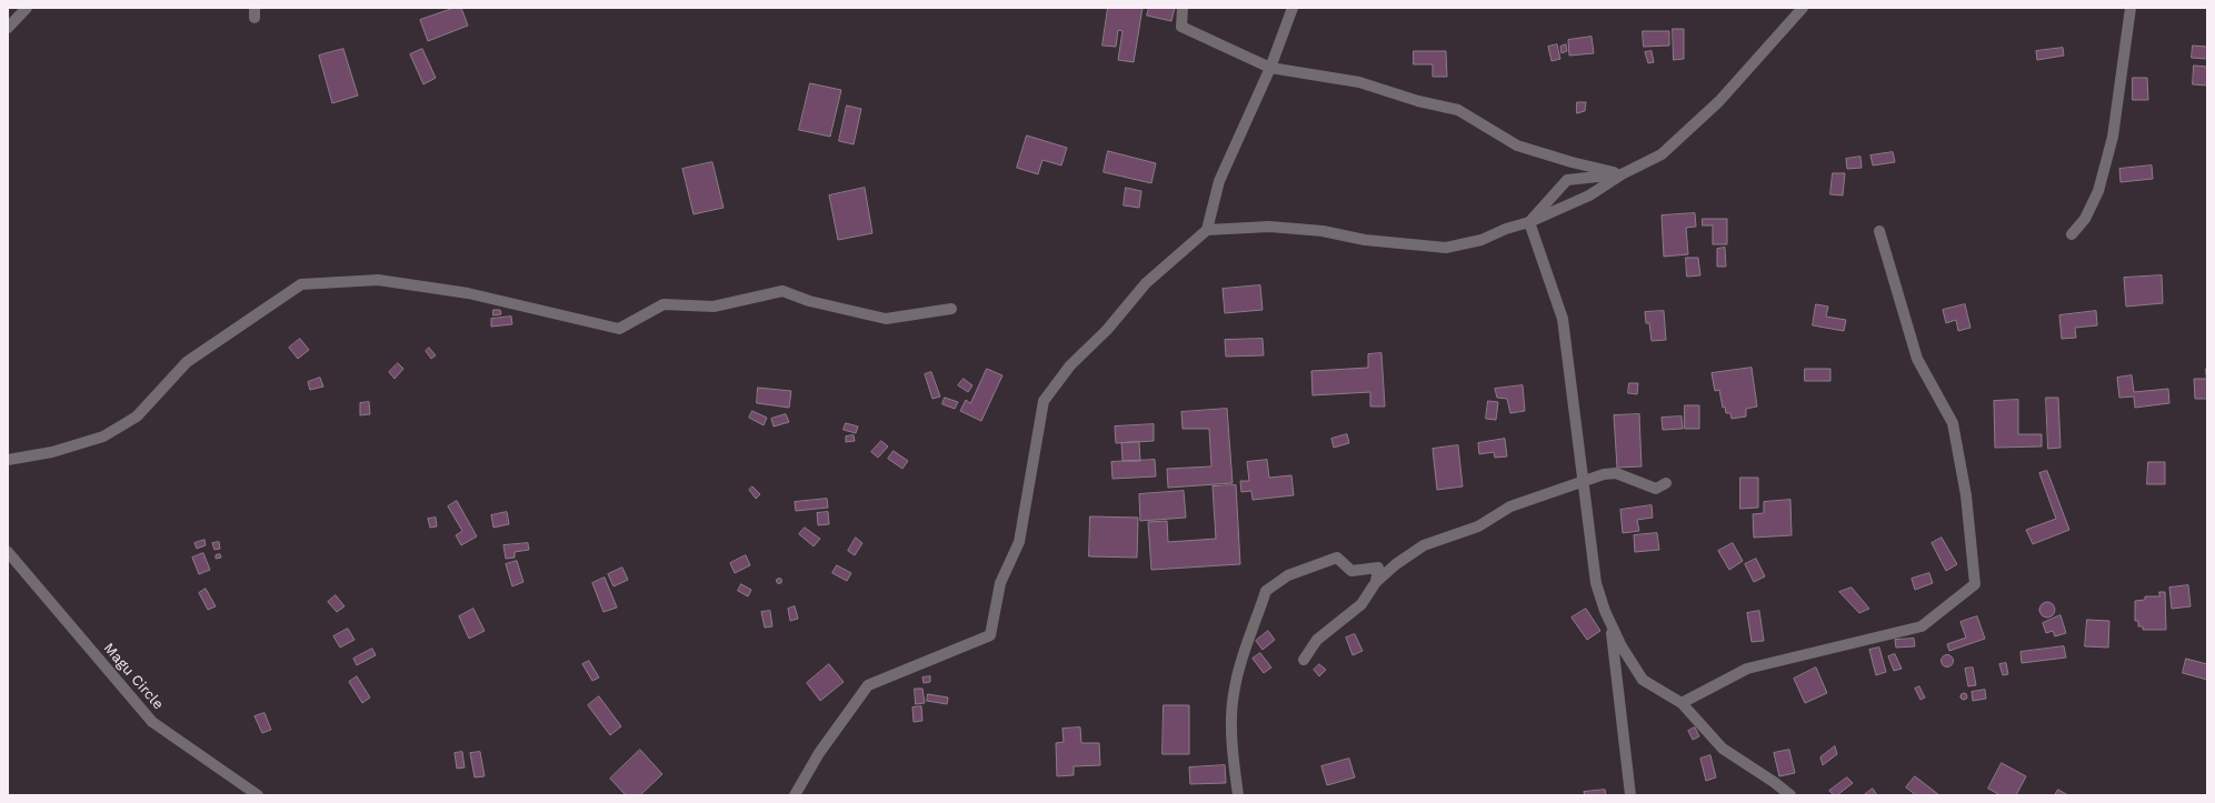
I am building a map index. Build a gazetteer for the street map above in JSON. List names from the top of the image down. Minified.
{"streets":{"street":["Magu Circle"]}}
